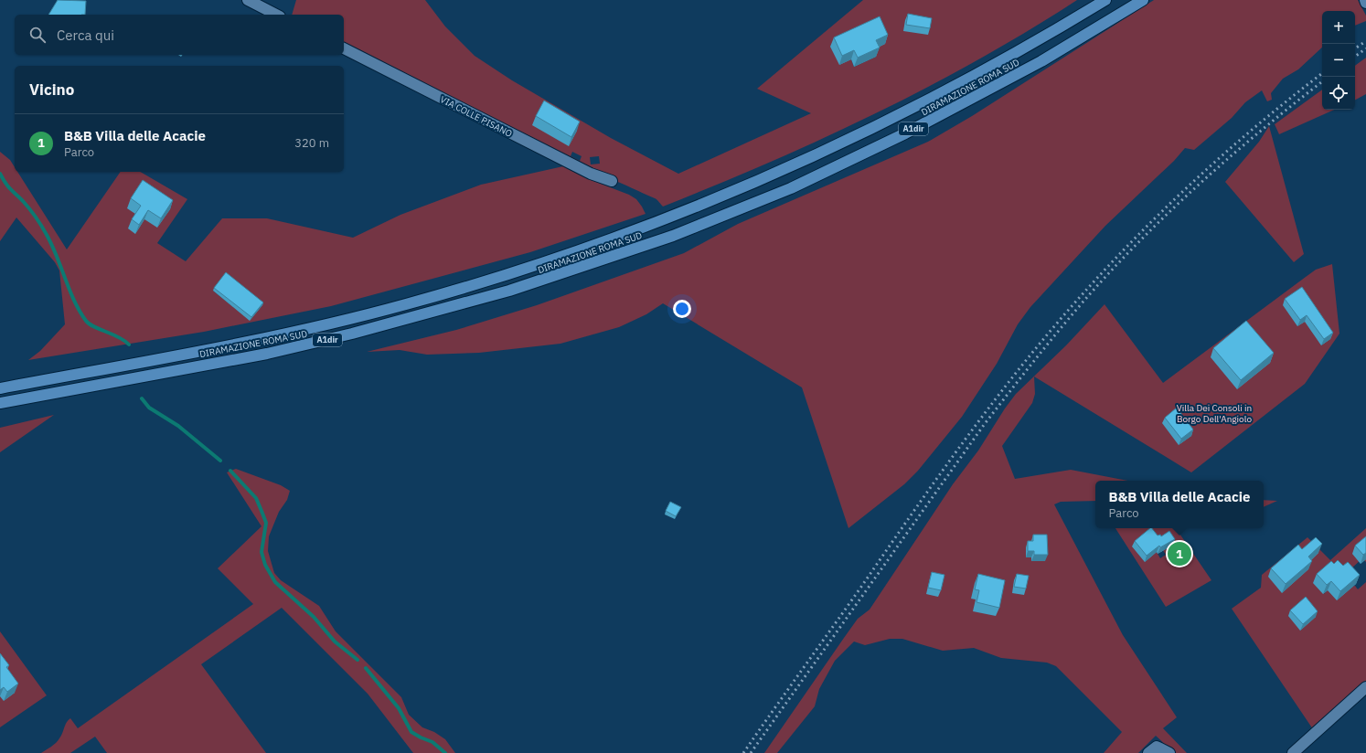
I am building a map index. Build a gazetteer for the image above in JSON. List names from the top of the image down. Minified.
{"streets":{"highway":["DIRAMAZIONE ROMA SUD","A1dir"],"street":["VIA COLLE PISANO"]},"parks":["Villa Dei Consoli in Borgo Dell'Angiolo"],"page":{"map_buttons":["+","−"],"search":"Cerca qui","heading":"Vicino","list":[{"mark":"1","name":"B&B Villa delle Acacie","note":"Parco","value":"320 m"}],"popup":["B&B Villa delle Acacie","Parco"],"pins":"1"}}
